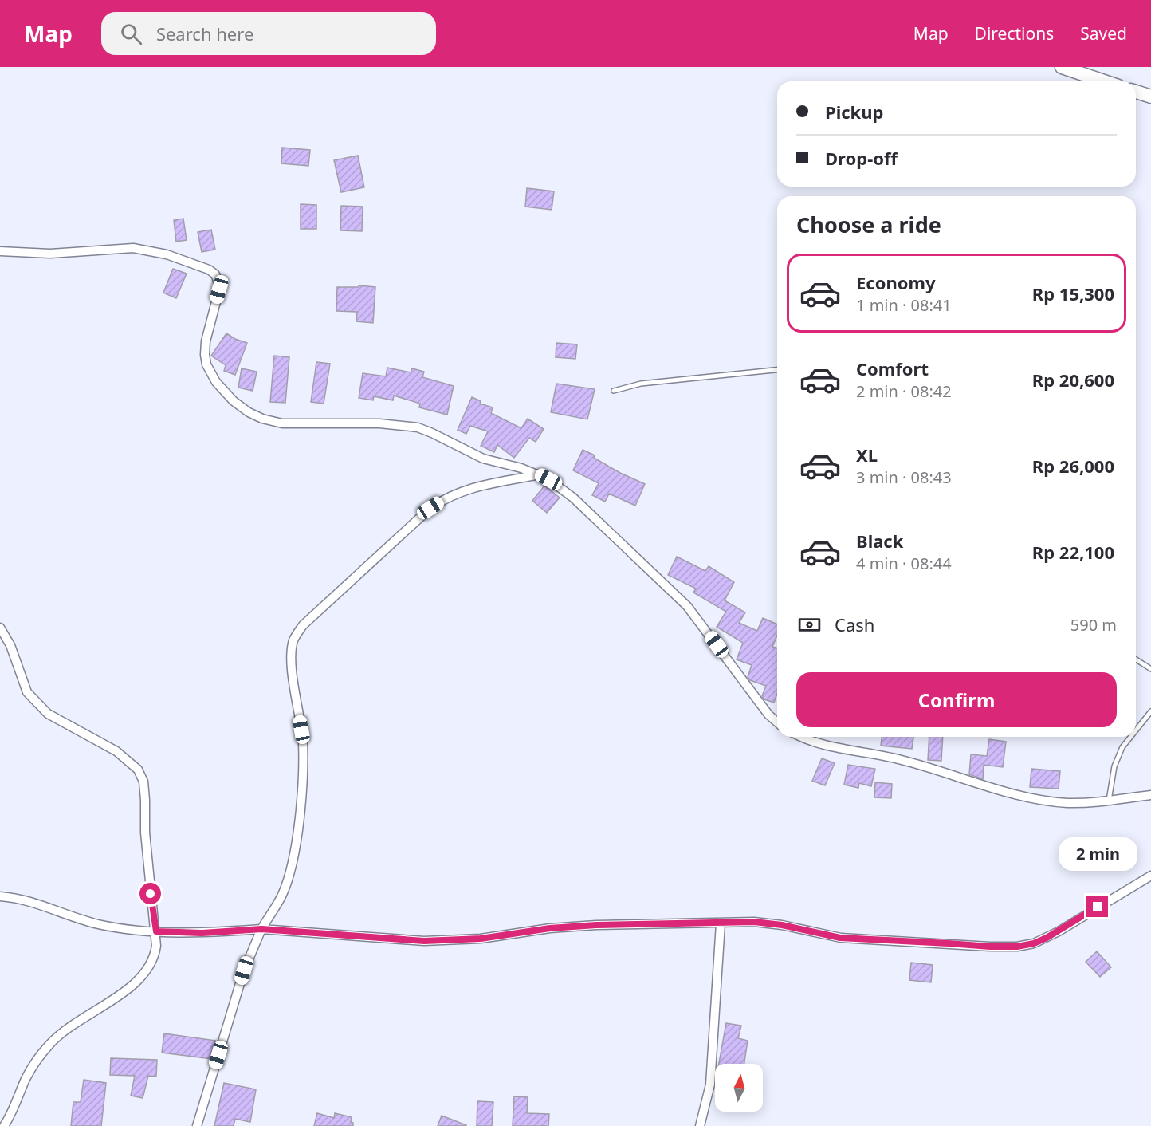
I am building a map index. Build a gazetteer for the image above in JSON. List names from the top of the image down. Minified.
{"north":"top","page":{"header":"Map","search":"Search here","nav":["Map","Directions","Saved"],"banner":["Pickup","Drop-off"],"heading":"Choose a ride","list":[{"name":"Economy","note":"1 min · 08:41","value":"Rp 15,300"},{"name":"Comfort","note":"2 min · 08:42","value":"Rp 20,600"},{"name":"XL","note":"3 min · 08:43","value":"Rp 26,000"},{"name":"Black","note":"4 min · 08:44","value":"Rp 22,100"}],"pay":["Cash","590 m"],"buttons":"Confirm","bubble":"2 min"}}
